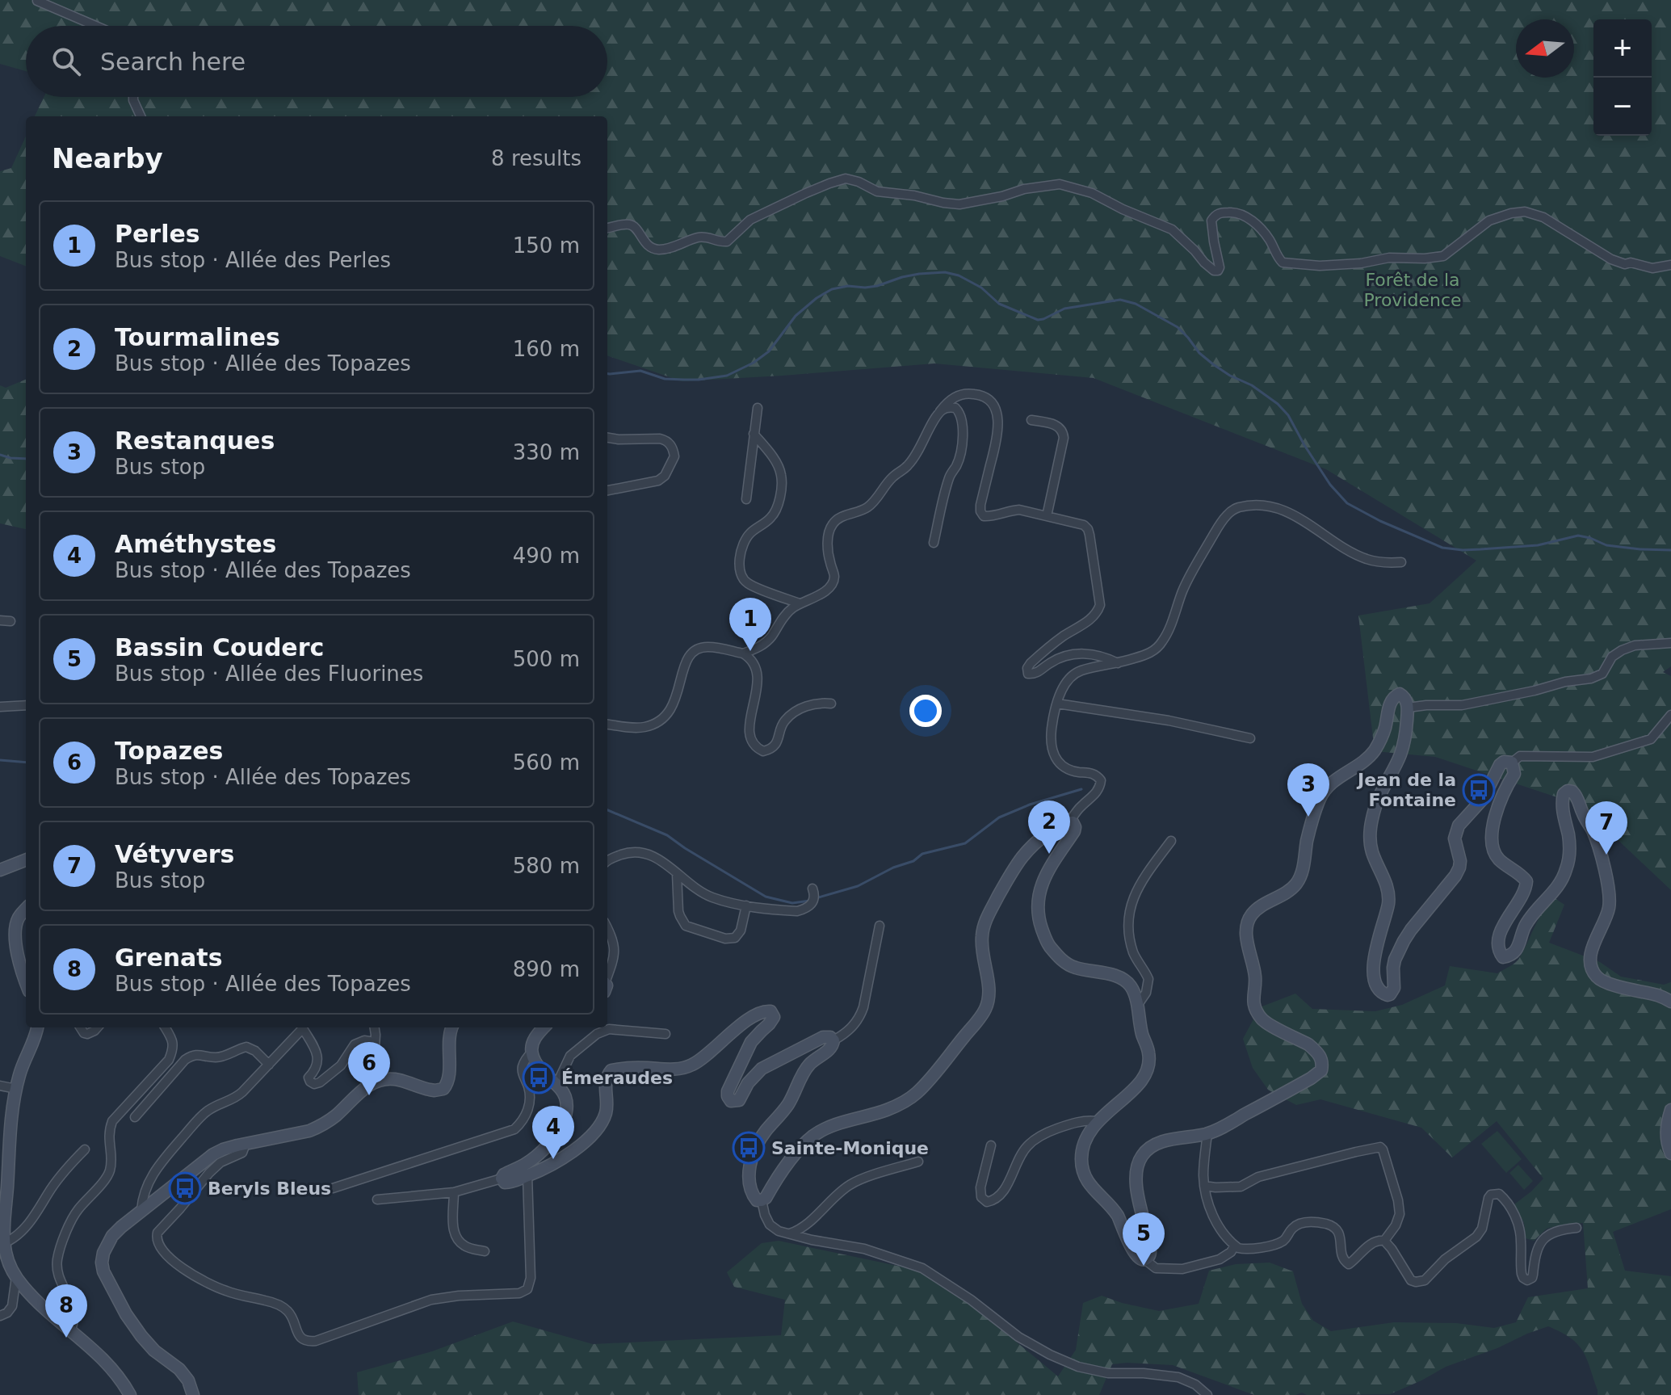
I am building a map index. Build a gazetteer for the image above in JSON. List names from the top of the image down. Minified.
{"parks":["Forêt de la Providence"],"places":{"bus stop":["Jean de la Fontaine","Émeraudes","Sainte-Monique","Beryls Bleus"]},"north":"left","page":{"map_buttons":["+","−"],"search":"Search here","heading":["Nearby","8 results"],"list":[{"mark":"1","name":"Perles","note":"Bus stop · Allée des Perles","value":"150 m"},{"mark":"2","name":"Tourmalines","note":"Bus stop · Allée des Topazes","value":"160 m"},{"mark":"3","name":"Restanques","note":"Bus stop","value":"330 m"},{"mark":"4","name":"Améthystes","note":"Bus stop · Allée des Topazes","value":"490 m"},{"mark":"5","name":"Bassin Couderc","note":"Bus stop · Allée des Fluorines","value":"500 m"},{"mark":"6","name":"Topazes","note":"Bus stop · Allée des Topazes","value":"560 m"},{"mark":"7","name":"Vétyvers","note":"Bus stop","value":"580 m"},{"mark":"8","name":"Grenats","note":"Bus stop · Allée des Topazes","value":"890 m"}],"pins":["1","3","2","7","6","4","5","8"]}}
